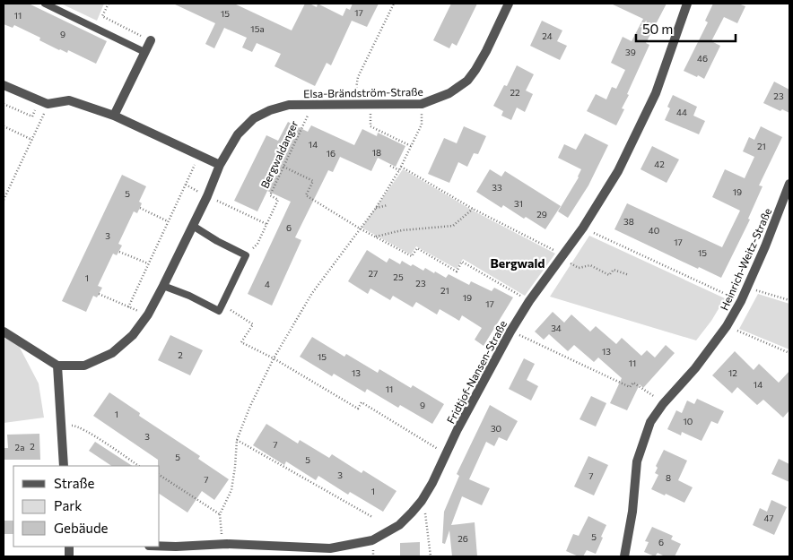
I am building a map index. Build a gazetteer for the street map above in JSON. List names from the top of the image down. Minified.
{"streets":{"street":["Elsa-Brändström-Straße","Heinrich-Weitz-Straße","Fridtjof-Nansen-Straße"],"path":["Bergwaldanger"]},"crossings":[["Elsa-Brändström-Straße","Bergwaldanger"]],"districts":["Bergwald"],"house_numbers":["17","15","11","15a","9","24","39","46","22","23","44","14","21","18","16","42","33","19","5","31","29","38","6","40","3","17","15","27","25","1","23","4","21","19","17","34","13","2","15","11","13","12","14","11","9","1","10","30","3","7","2","2a","5","5","3","7","8","7","1","47","5","26","6"],"legend":["Straße","Park","Gebäude"],"scale_bar":"50 m"}
